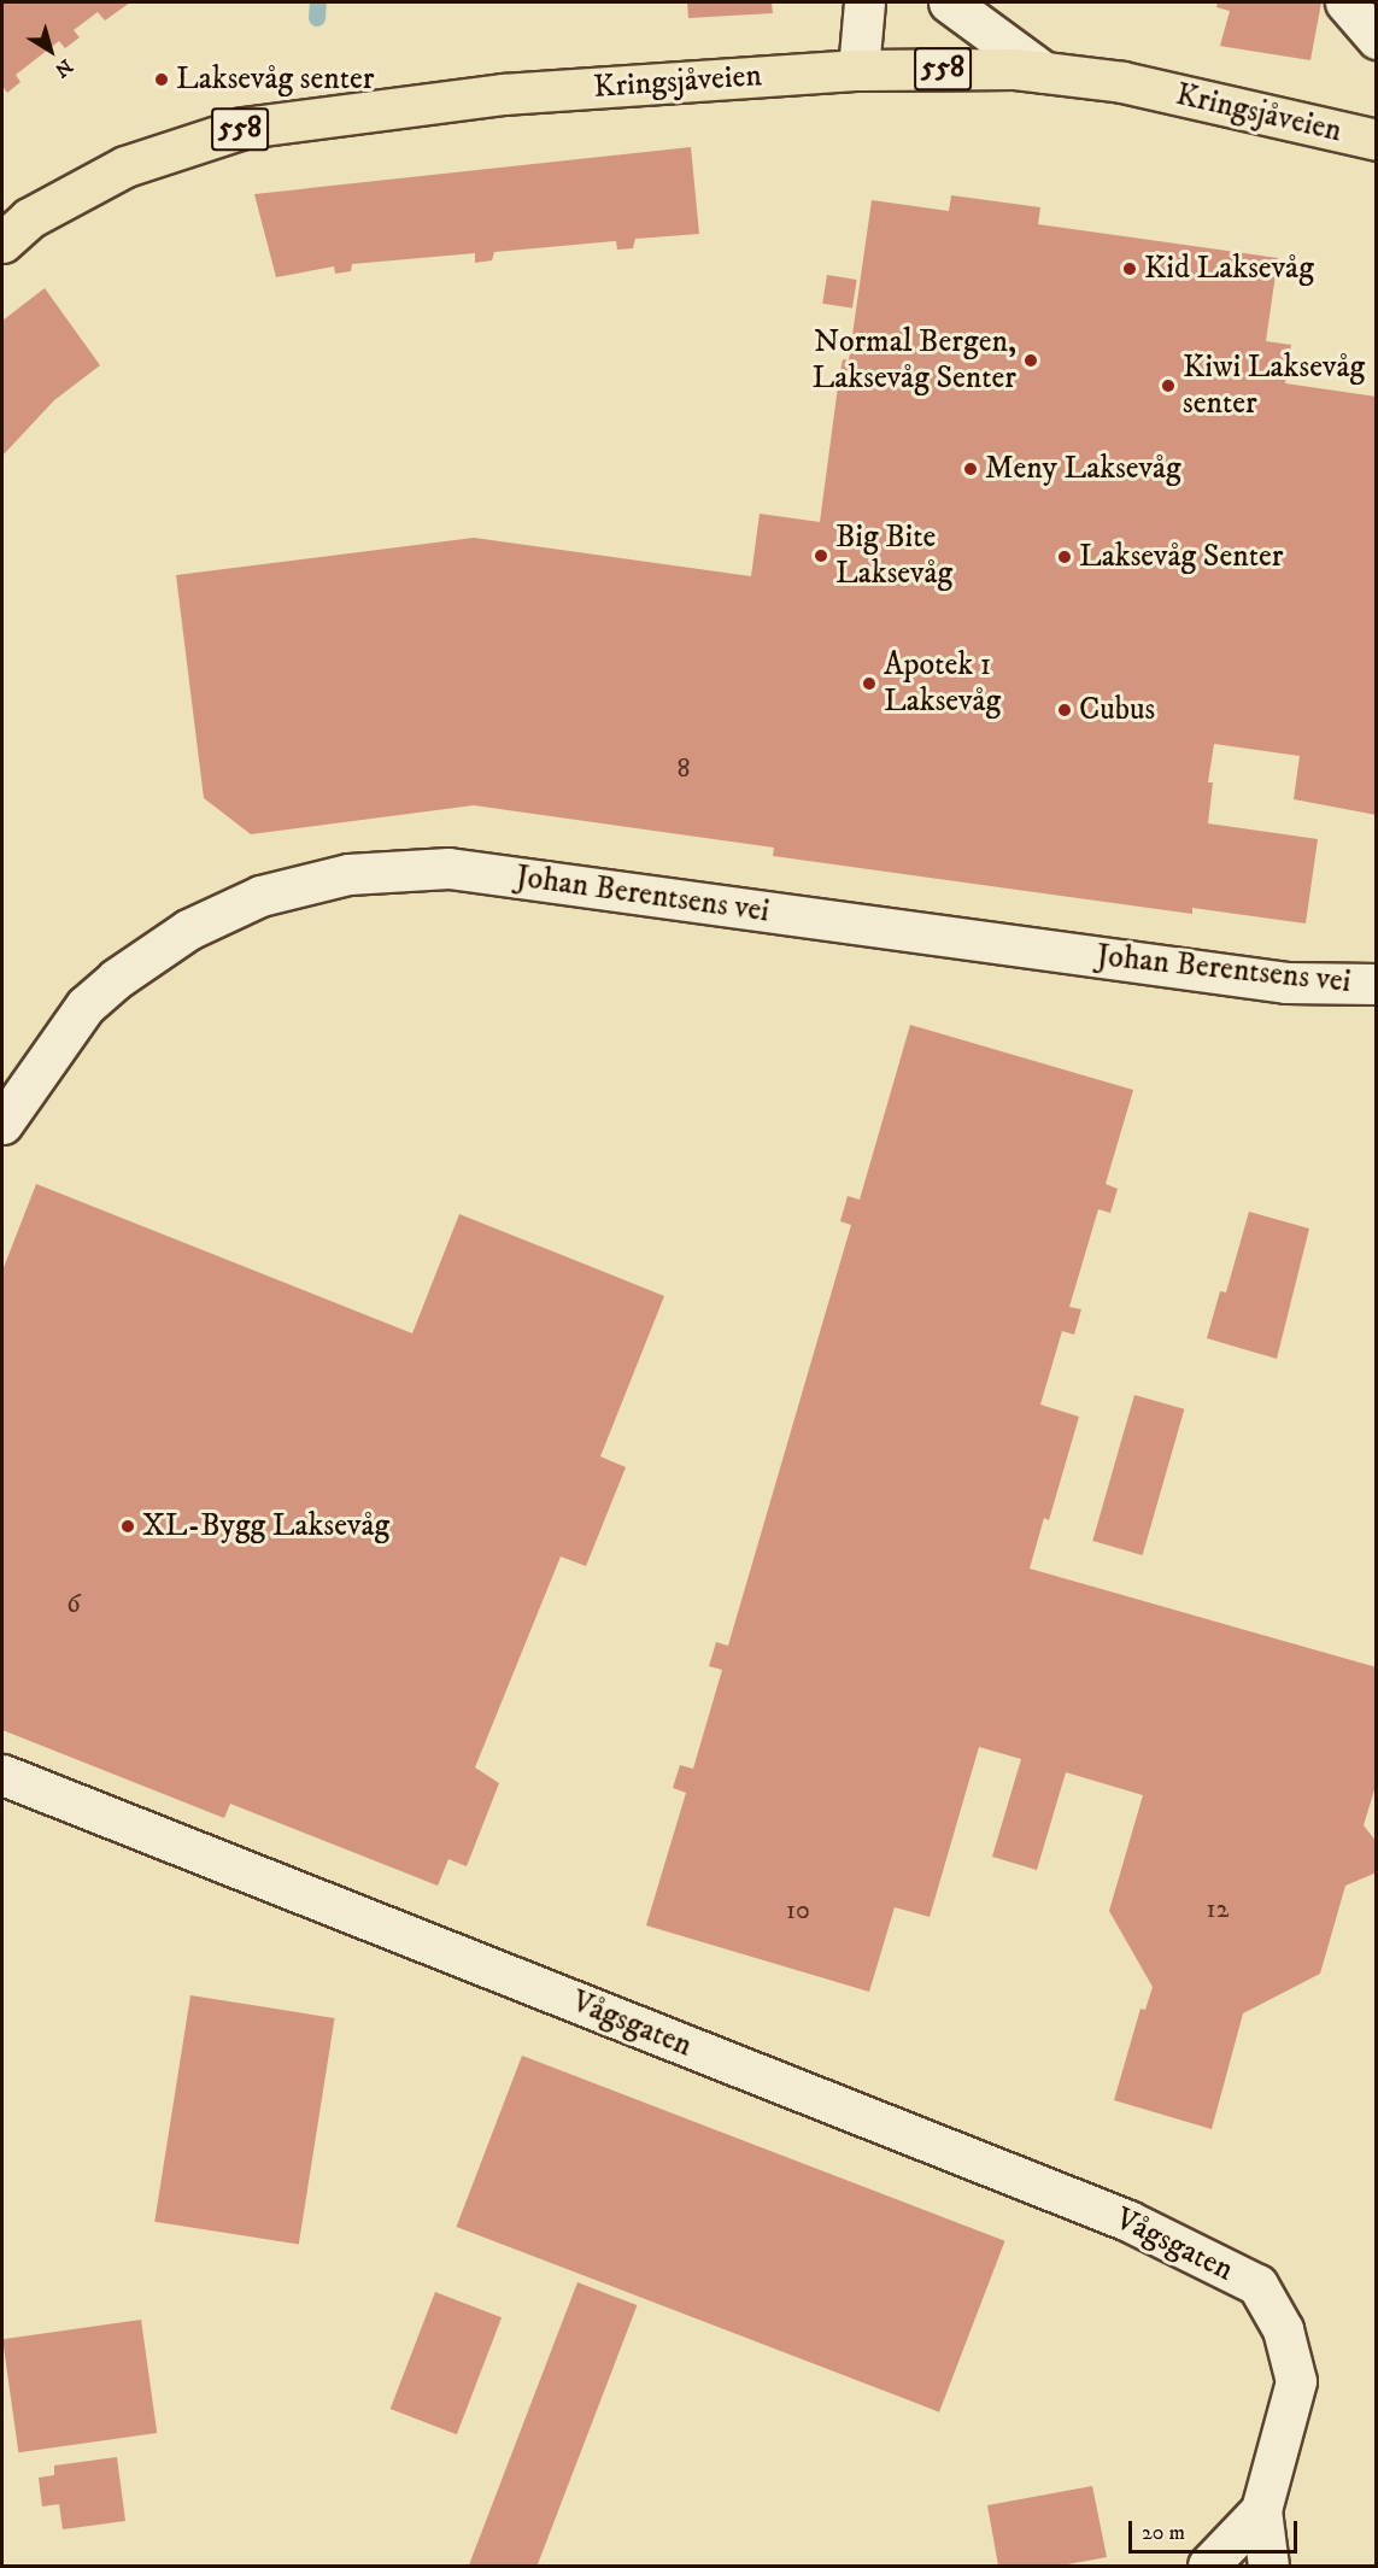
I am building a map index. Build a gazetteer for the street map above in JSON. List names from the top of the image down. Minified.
{"streets":{"main road":["558","Kringsjåveien"],"street":["Johan Berentsens vei","Vågsgaten"]},"places":["Laksevåg senter","Kid Laksevåg","Normal Bergen, Laksevåg Senter","Kiwi Laksevåg senter","Meny Laksevåg","Big Bite Laksevåg","Laksevåg Senter","Apotek 1 Laksevåg","Cubus","XL-Bygg Laksevåg"],"house_numbers":["8","6","12","10"],"scale_bar":"20 m","north":"bottom right"}
